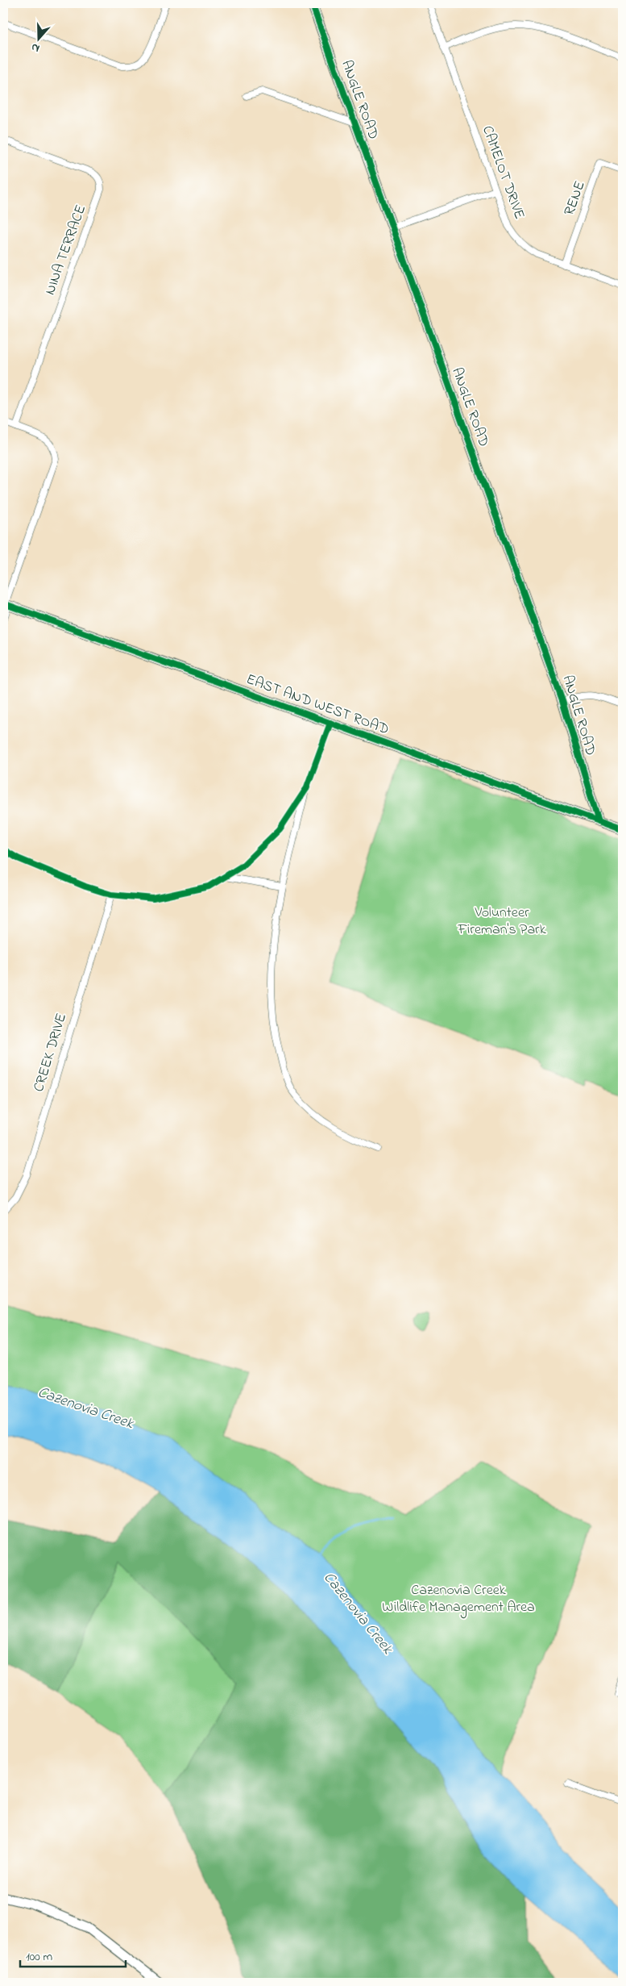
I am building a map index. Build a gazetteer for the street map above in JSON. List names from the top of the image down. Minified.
{"streets":{"street":["ANGLE ROAD","CAMELOT DRIVE","RENE","NINA TERRACE","EAST AND WEST ROAD","CREEK DRIVE"]},"crossings":[["ANGLE ROAD","EAST AND WEST ROAD"],["CAMELOT DRIVE","RENE"]],"water":["Cazenovia Creek"],"parks":["Volunteer Fireman's Park","Cazenovia Creek Wildlife Management Area"],"scale_bar":"100 m","north":"bottom"}
